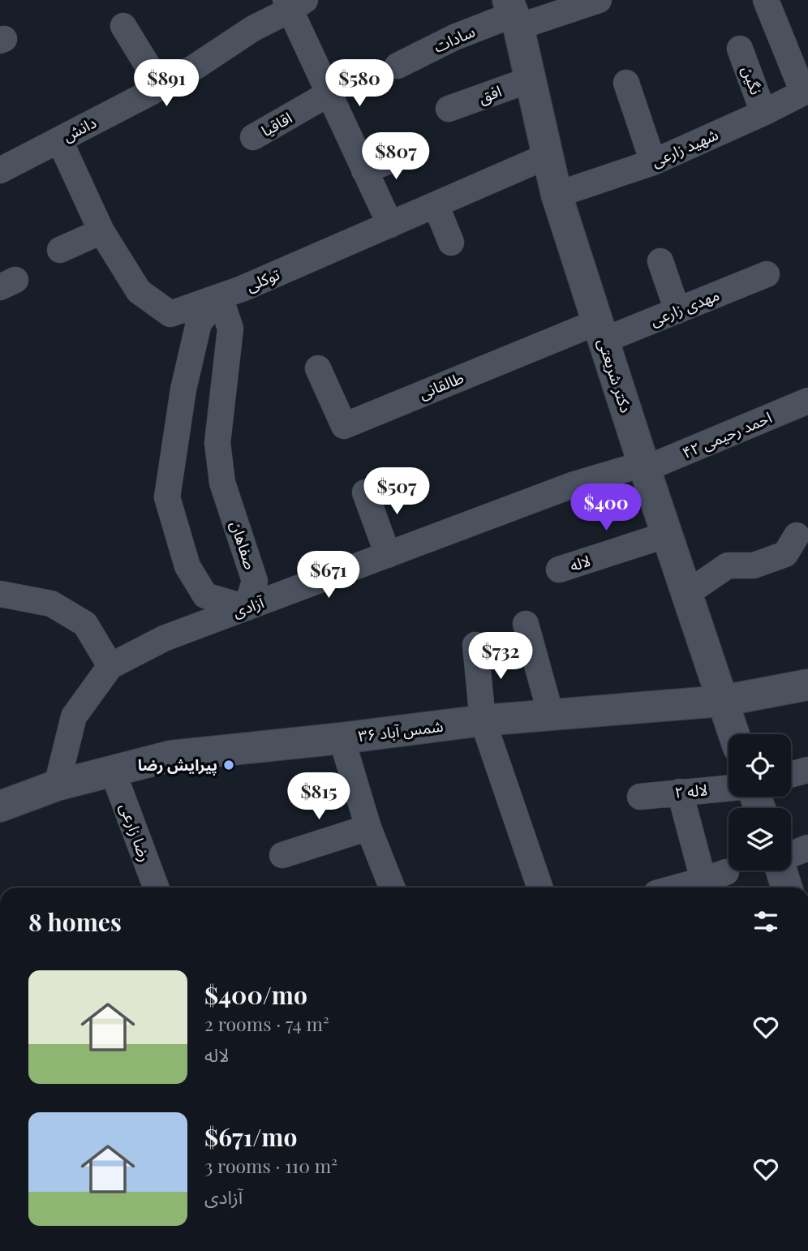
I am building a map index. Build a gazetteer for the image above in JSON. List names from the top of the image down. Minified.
{"streets":{"street":["سادات","نگین","افق","اقاقیا","دانش","شهید زارعی","توکلی","مهدی زارعی","دکتر شریعتی","طالقانی","۴۲ احمد رحیمی","صفاهان","لاله","آزادی","شمس آباد ۳۶","لاله ۲","رضا زارعی"]},"crossings":[["سادات","دکتر شریعتی"],["نگین","شهید زارعی"],["افق","دکتر شریعتی"],["دانش","توکلی"],["شهید زارعی","دکتر شریعتی"],["توکلی","دکتر شریعتی"],["توکلی","صفاهان"],["مهدی زارعی","دکتر شریعتی"],["مهدی زارعی","طالقانی"],["دکتر شریعتی","طالقانی"],["دکتر شریعتی","۴۲ احمد رحیمی"],["دکتر شریعتی","لاله"],["دکتر شریعتی","آزادی"],["دکتر شریعتی","شمس آباد ۳۶"],["۴۲ احمد رحیمی","آزادی"],["صفاهان","آزادی"],["آزادی","شمس آباد ۳۶"],["شمس آباد ۳۶","رضا زارعی"]],"places":["پیرایش رضا"],"page":{"price":["$891","$580","$807","$507","$400","$671","$732","$815"],"heading":"8 homes","list":[{"name":"$400/mo","note":"2 rooms · 74 m² · لاله"},{"name":"$671/mo","note":"3 rooms · 110 m² · آزادی"}]}}
